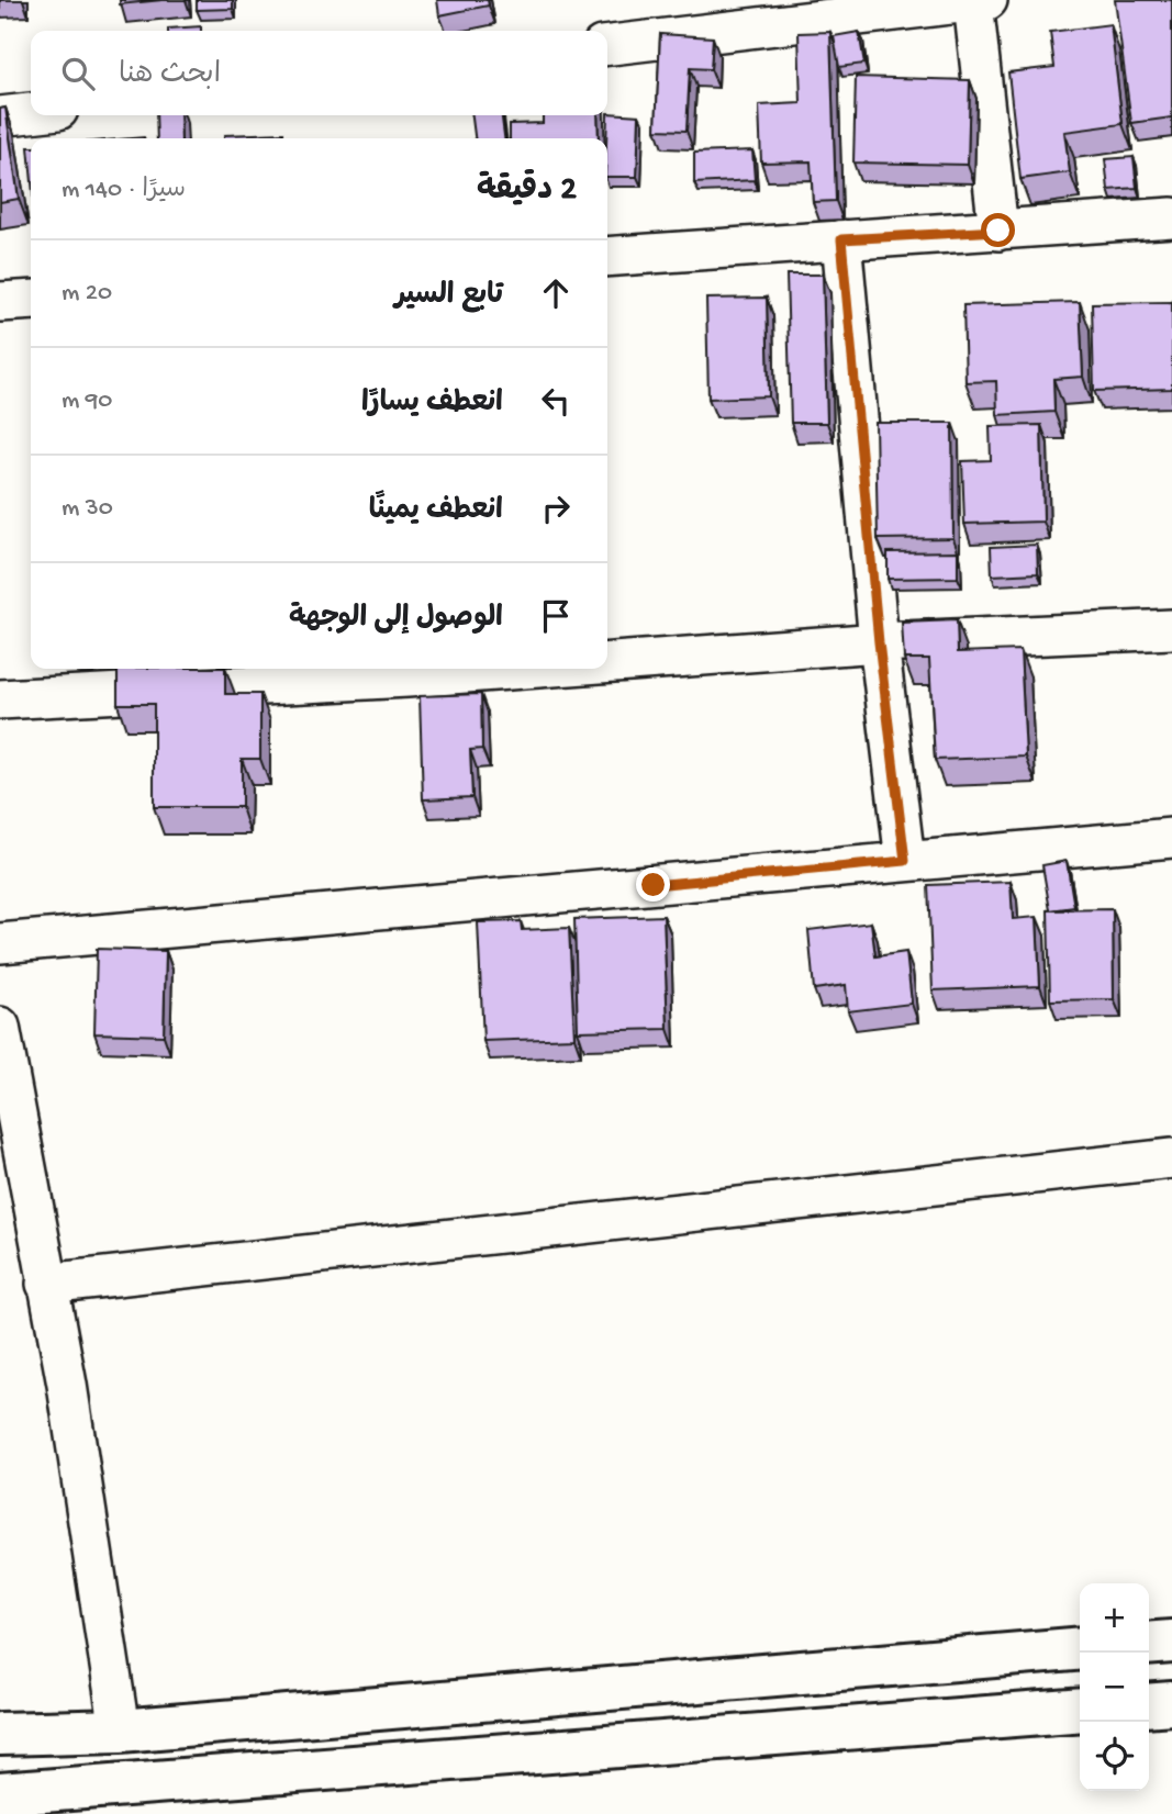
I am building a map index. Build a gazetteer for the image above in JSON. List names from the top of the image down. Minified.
{"page":{"search":"ابحث هنا","heading":["2 دقيقة","سيرًا · 140 m"],"list":[["تابع السير","20 m"],["انعطف يسارًا","90 m"],["انعطف يمينًا","30 m"],"الوصول إلى الوجهة"],"map_buttons":["+","−"]}}
